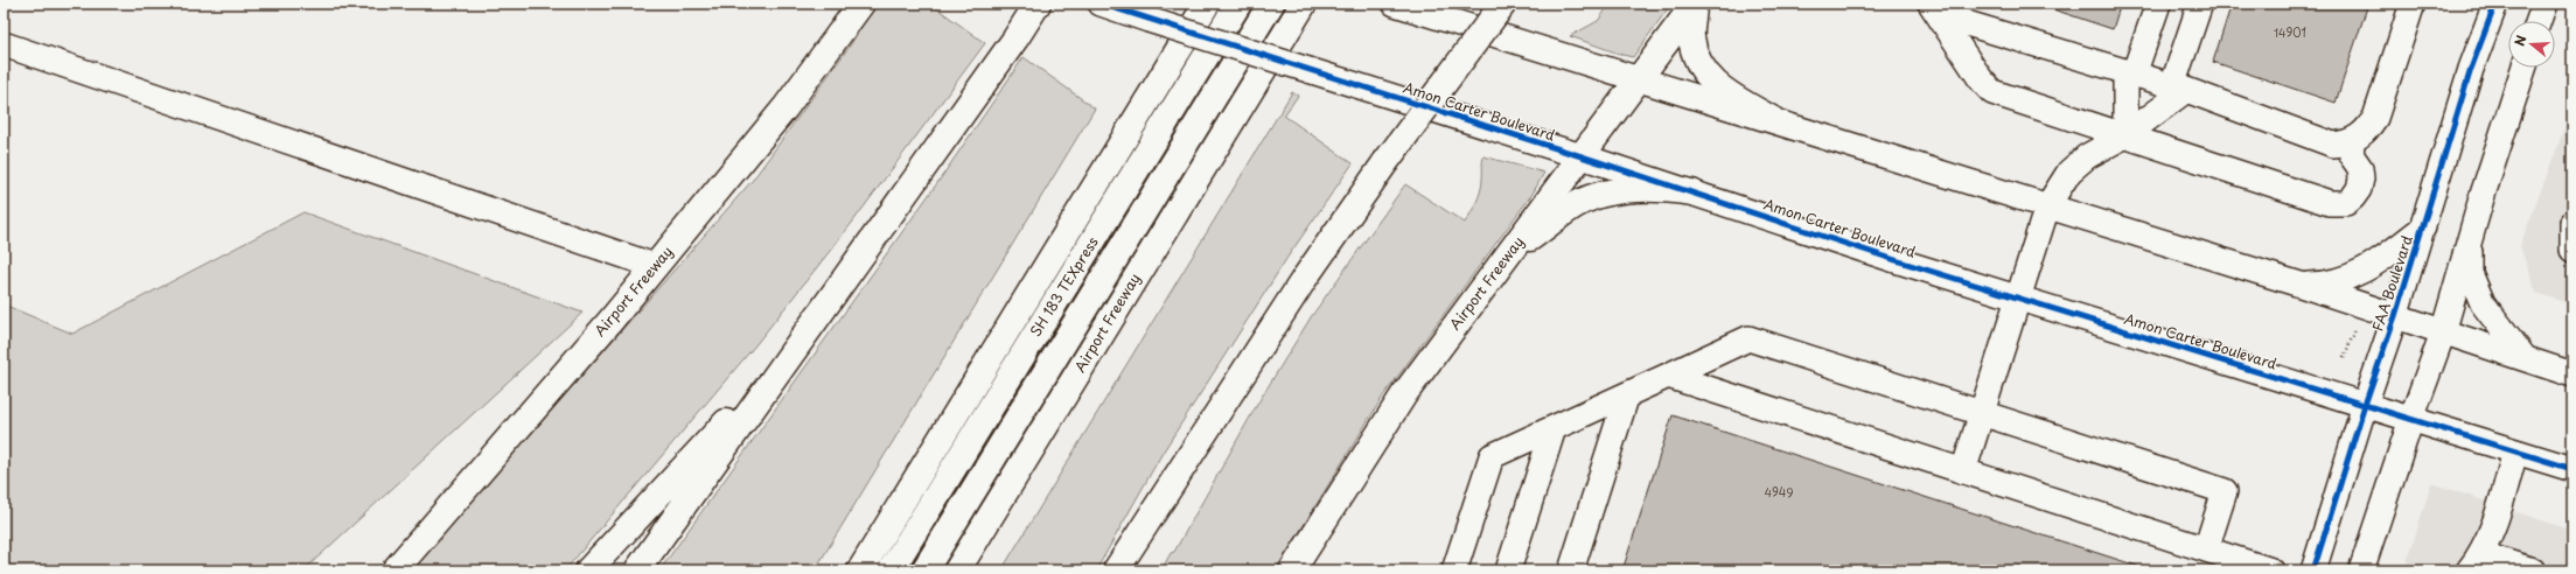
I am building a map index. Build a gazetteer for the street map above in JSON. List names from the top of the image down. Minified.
{"streets":{"main road":["Airport Freeway","SH 183 TEXpress"],"street":["Amon Carter Boulevard","FAA Boulevard"]},"crossings":[["Amon Carter Boulevard","Airport Freeway"],["Amon Carter Boulevard","FAA Boulevard"]],"house_numbers":["14901","4949"],"north":"left"}
